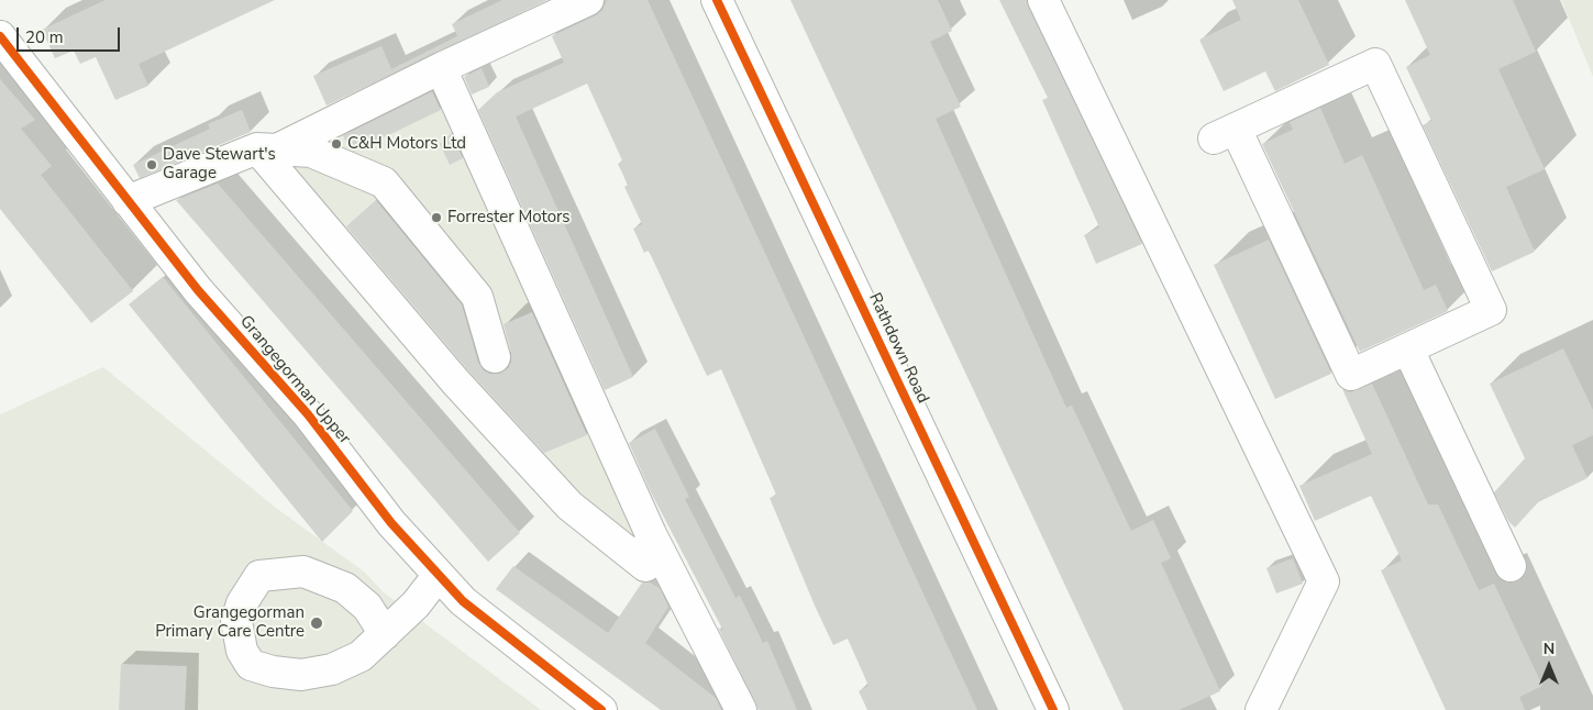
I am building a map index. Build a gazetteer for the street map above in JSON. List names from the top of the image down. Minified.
{"streets":{"street":["Rathdown Road","Grangegorman Upper"]},"places":["C&H Motors Ltd","Dave Stewart's Garage","Forrester Motors","Grangegorman Primary Care Centre"],"scale_bar":"20 m","north":"top"}
